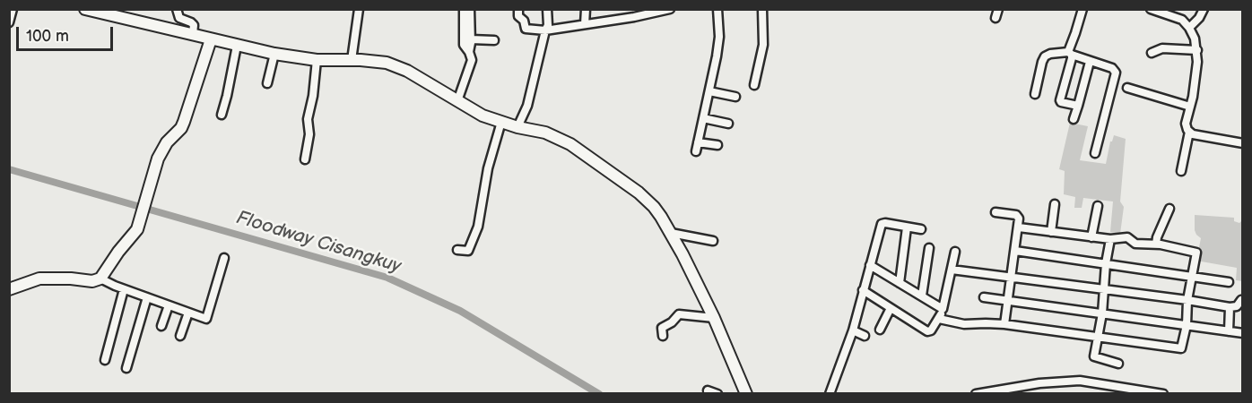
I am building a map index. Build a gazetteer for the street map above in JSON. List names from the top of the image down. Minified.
{"water":["Floodway Cisangkuy"],"scale_bar":"100 m"}
